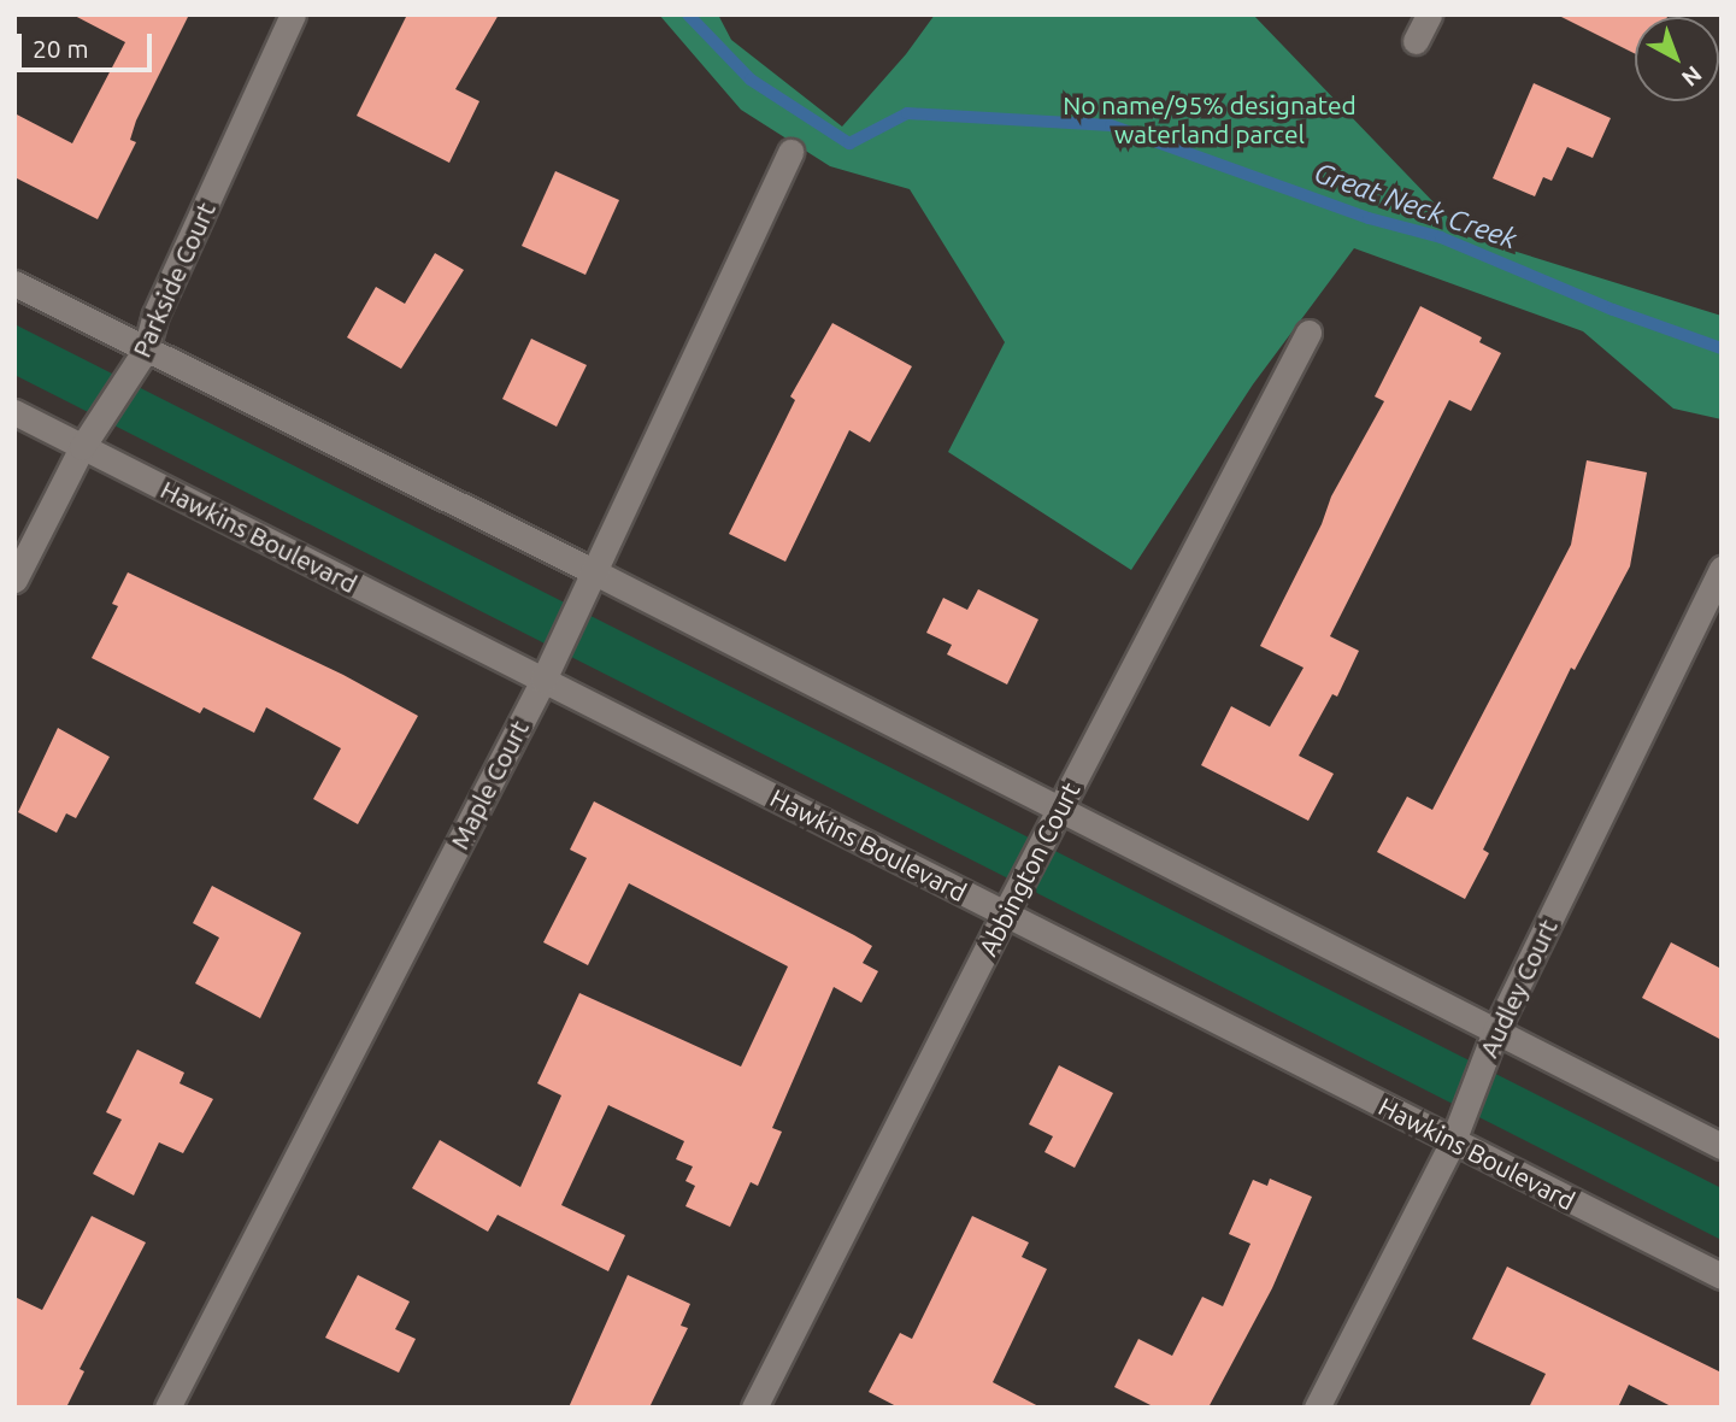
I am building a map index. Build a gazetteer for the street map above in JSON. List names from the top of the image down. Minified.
{"streets":{"street":["Parkside Court","Hawkins Boulevard","Maple Court","Abbington Court","Audley Court"]},"crossings":[["Parkside Court","Hawkins Boulevard"],["Hawkins Boulevard","Maple Court"],["Hawkins Boulevard","Abbington Court"],["Hawkins Boulevard","Audley Court"]],"water":["Great Neck Creek"],"parks":["No name/95% designated waterland parcel"],"scale_bar":"20 m","north":"bottom right"}
